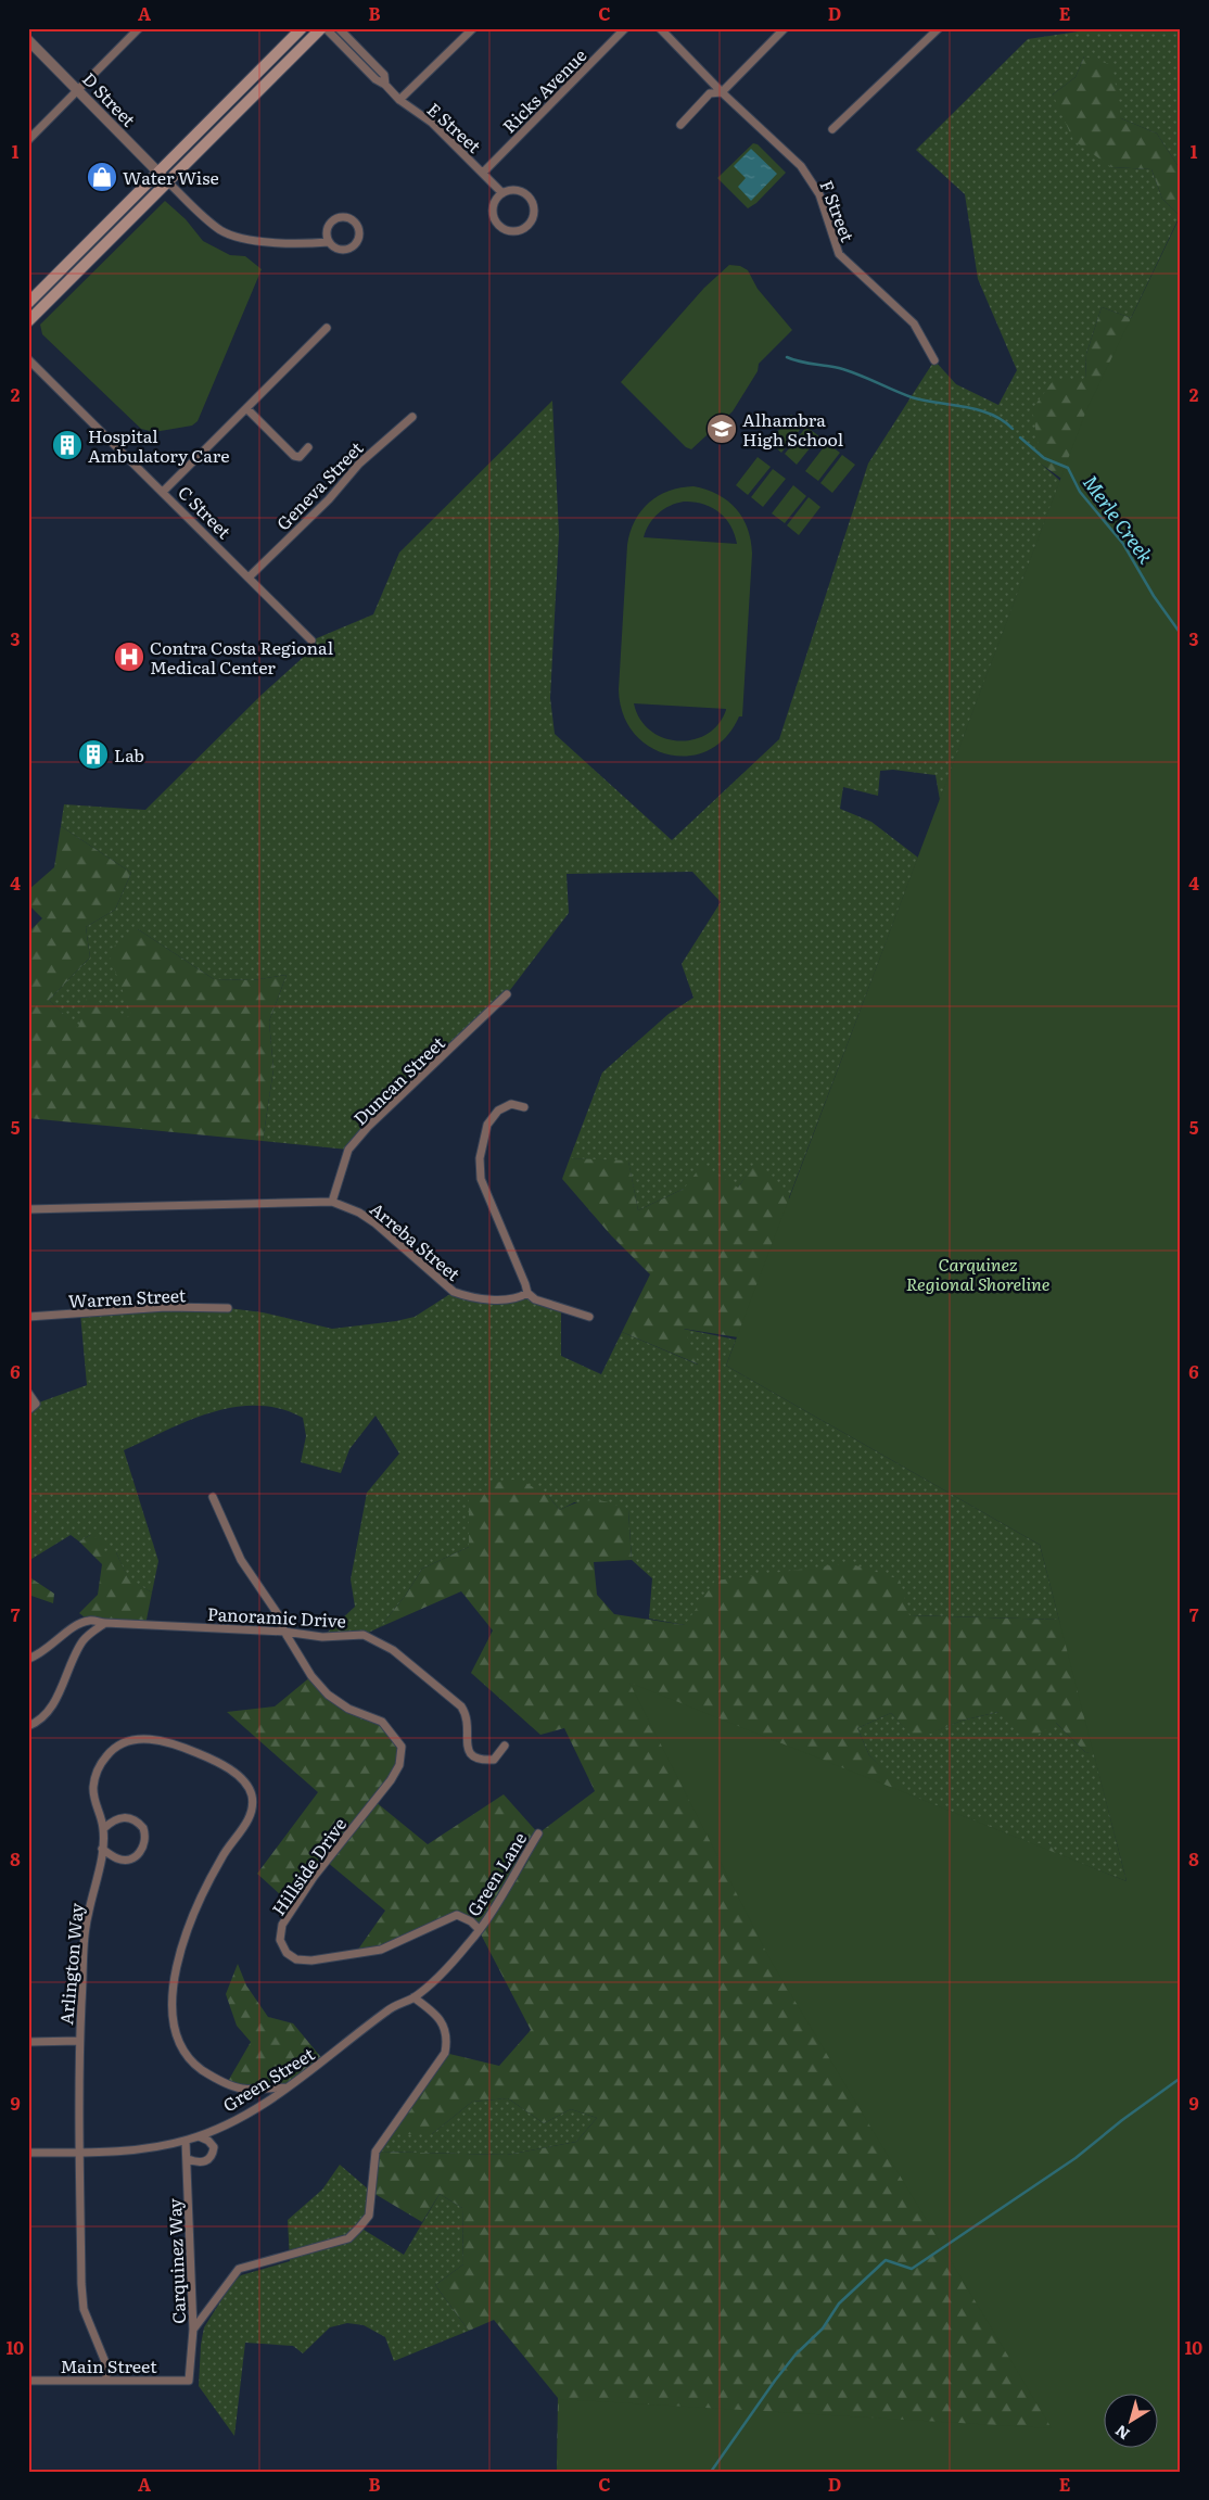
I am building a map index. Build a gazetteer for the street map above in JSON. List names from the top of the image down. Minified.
{"streets":{"street":["Ricks Avenue","D Street","E Street","F Street","Geneva Street","C Street","Duncan Street","Arreba Street","Warren Street","Panoramic Drive","Hillside Drive","Green Lane","Arlington Way","Green Street","Carquinez Way","Main Street"]},"crossings":[["Ricks Avenue","E Street"],["Geneva Street","C Street"],["Duncan Street","Arreba Street"],["Panoramic Drive","Hillside Drive"],["Hillside Drive","Green Lane"],["Hillside Drive","Green Street"],["Green Lane","Green Street"],["Arlington Way","Green Street"],["Arlington Way","Main Street"],["Green Street","Carquinez Way"],["Carquinez Way","Main Street"]],"water":["Merle Creek"],"parks":["Carquinez Regional Shoreline"],"places":{"shop":["Water Wise"],"school or university":["Alhambra High School"],"building":["Hospital Ambulatory Care","Lab"],"hospital":["Contra Costa Regional Medical Center"]},"north":"bottom left","grid":{"columns":["A","B","C","D","E"],"rows":["1","2","3","4","5","6","7","8","9","10"]}}
